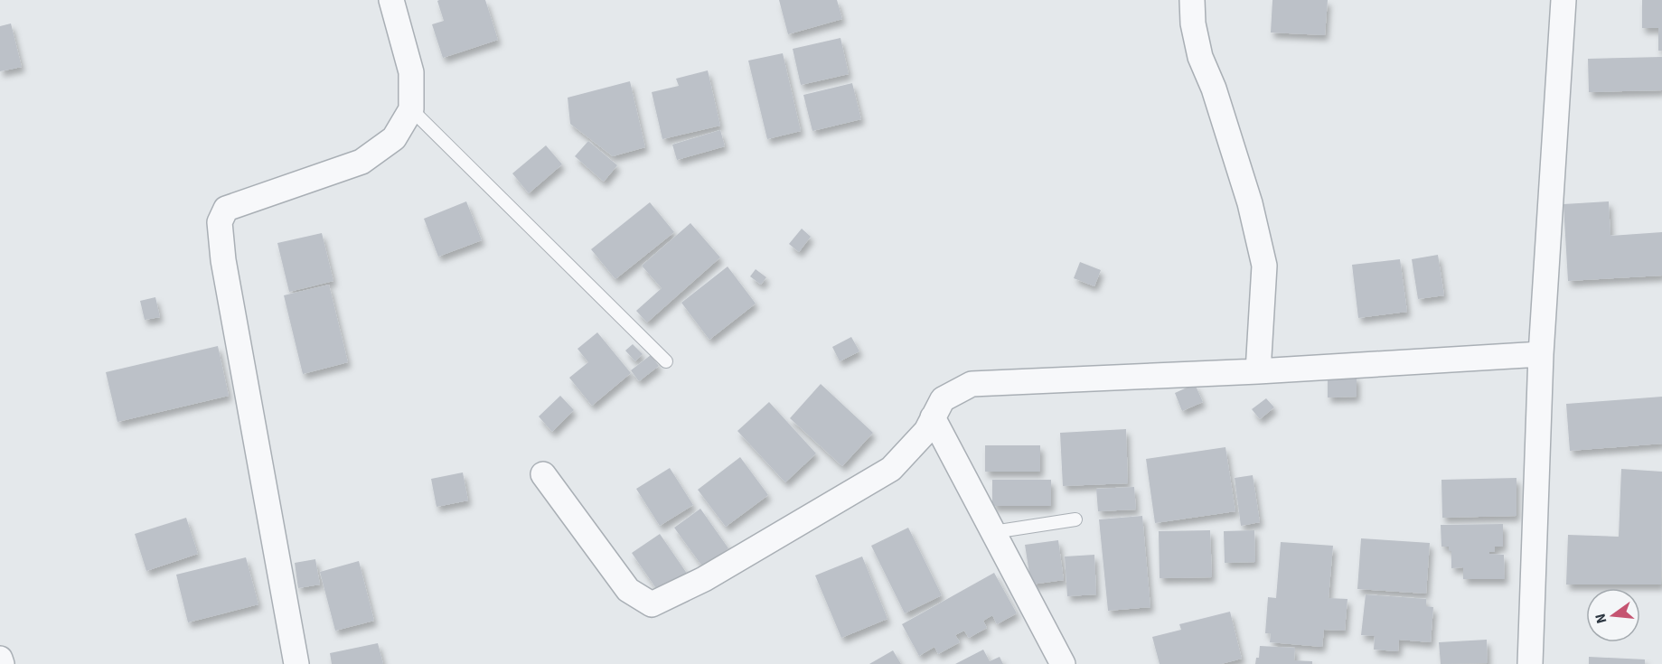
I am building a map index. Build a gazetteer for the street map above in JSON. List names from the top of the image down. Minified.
{"north":"left"}
